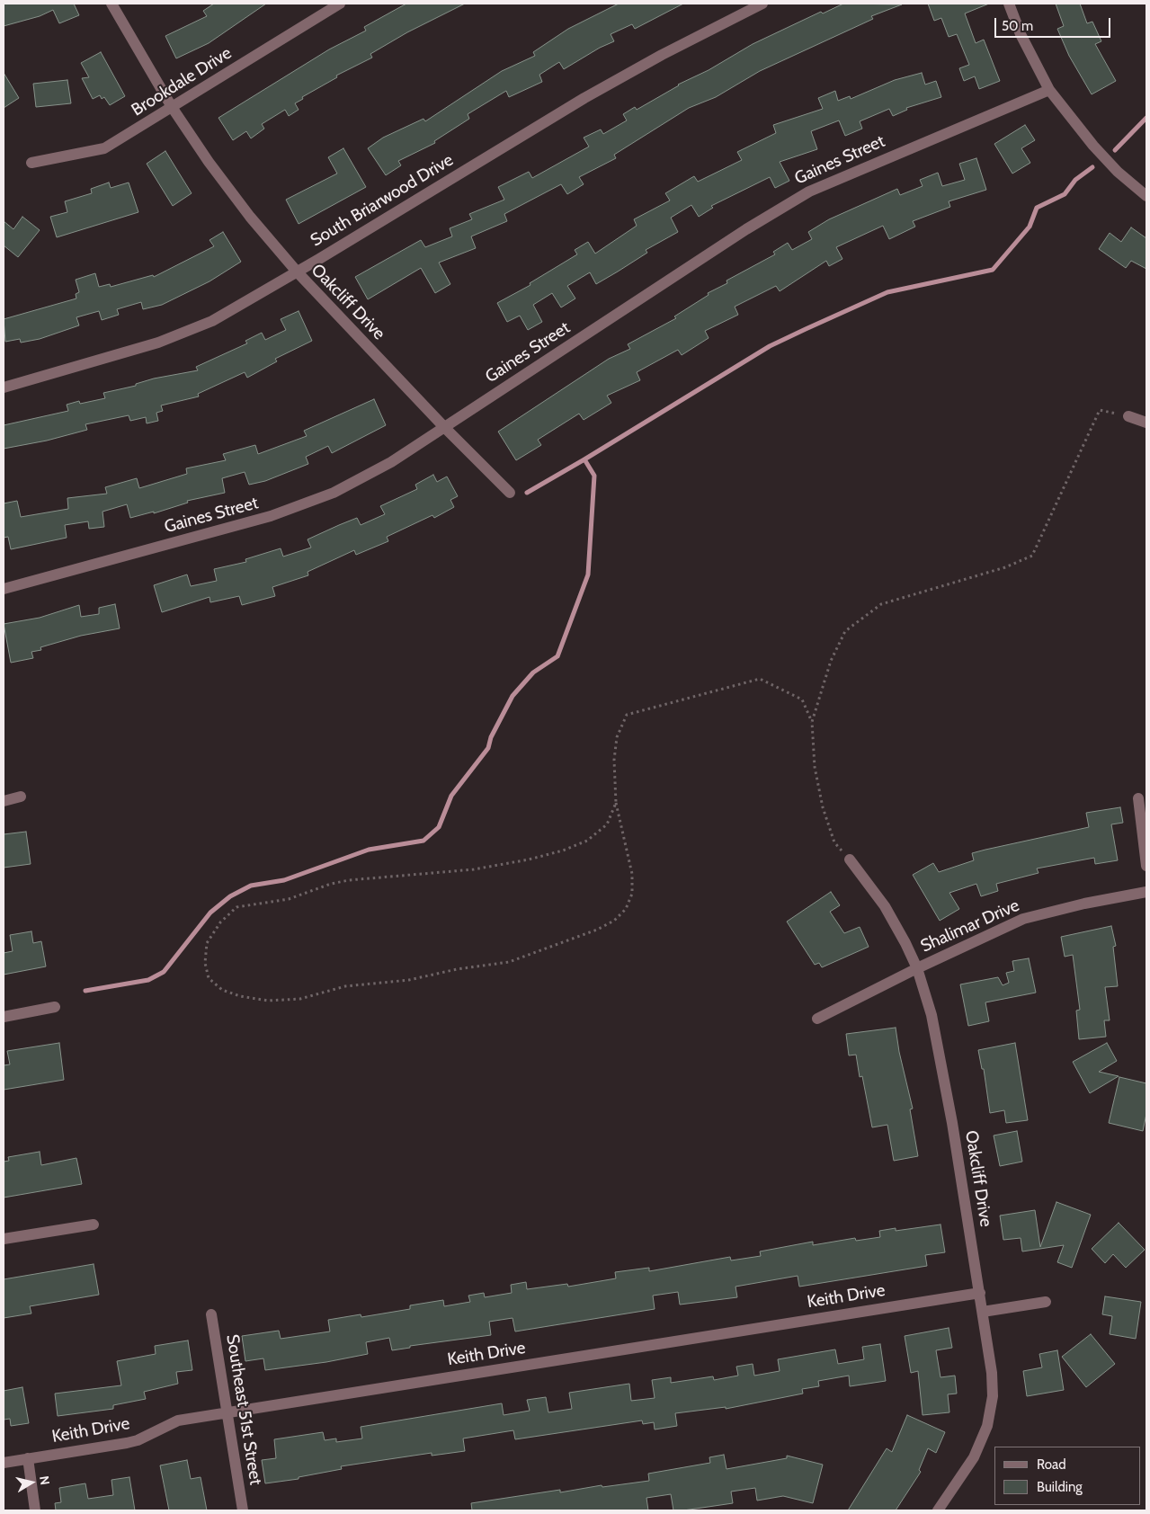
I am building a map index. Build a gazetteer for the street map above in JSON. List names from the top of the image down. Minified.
{"streets":{"street":["Brookdale Drive","Gaines Street","South Briarwood Drive","Oakcliff Drive","Shalimar Drive","Keith Drive","Southeast 51st Street"]},"crossings":[["Brookdale Drive","Oakcliff Drive"],["Gaines Street","Oakcliff Drive"],["South Briarwood Drive","Oakcliff Drive"],["Oakcliff Drive","Shalimar Drive"],["Oakcliff Drive","Keith Drive"],["Keith Drive","Southeast 51st Street"]],"legend":["Road","Building"],"scale_bar":"50 m","north":"right"}
